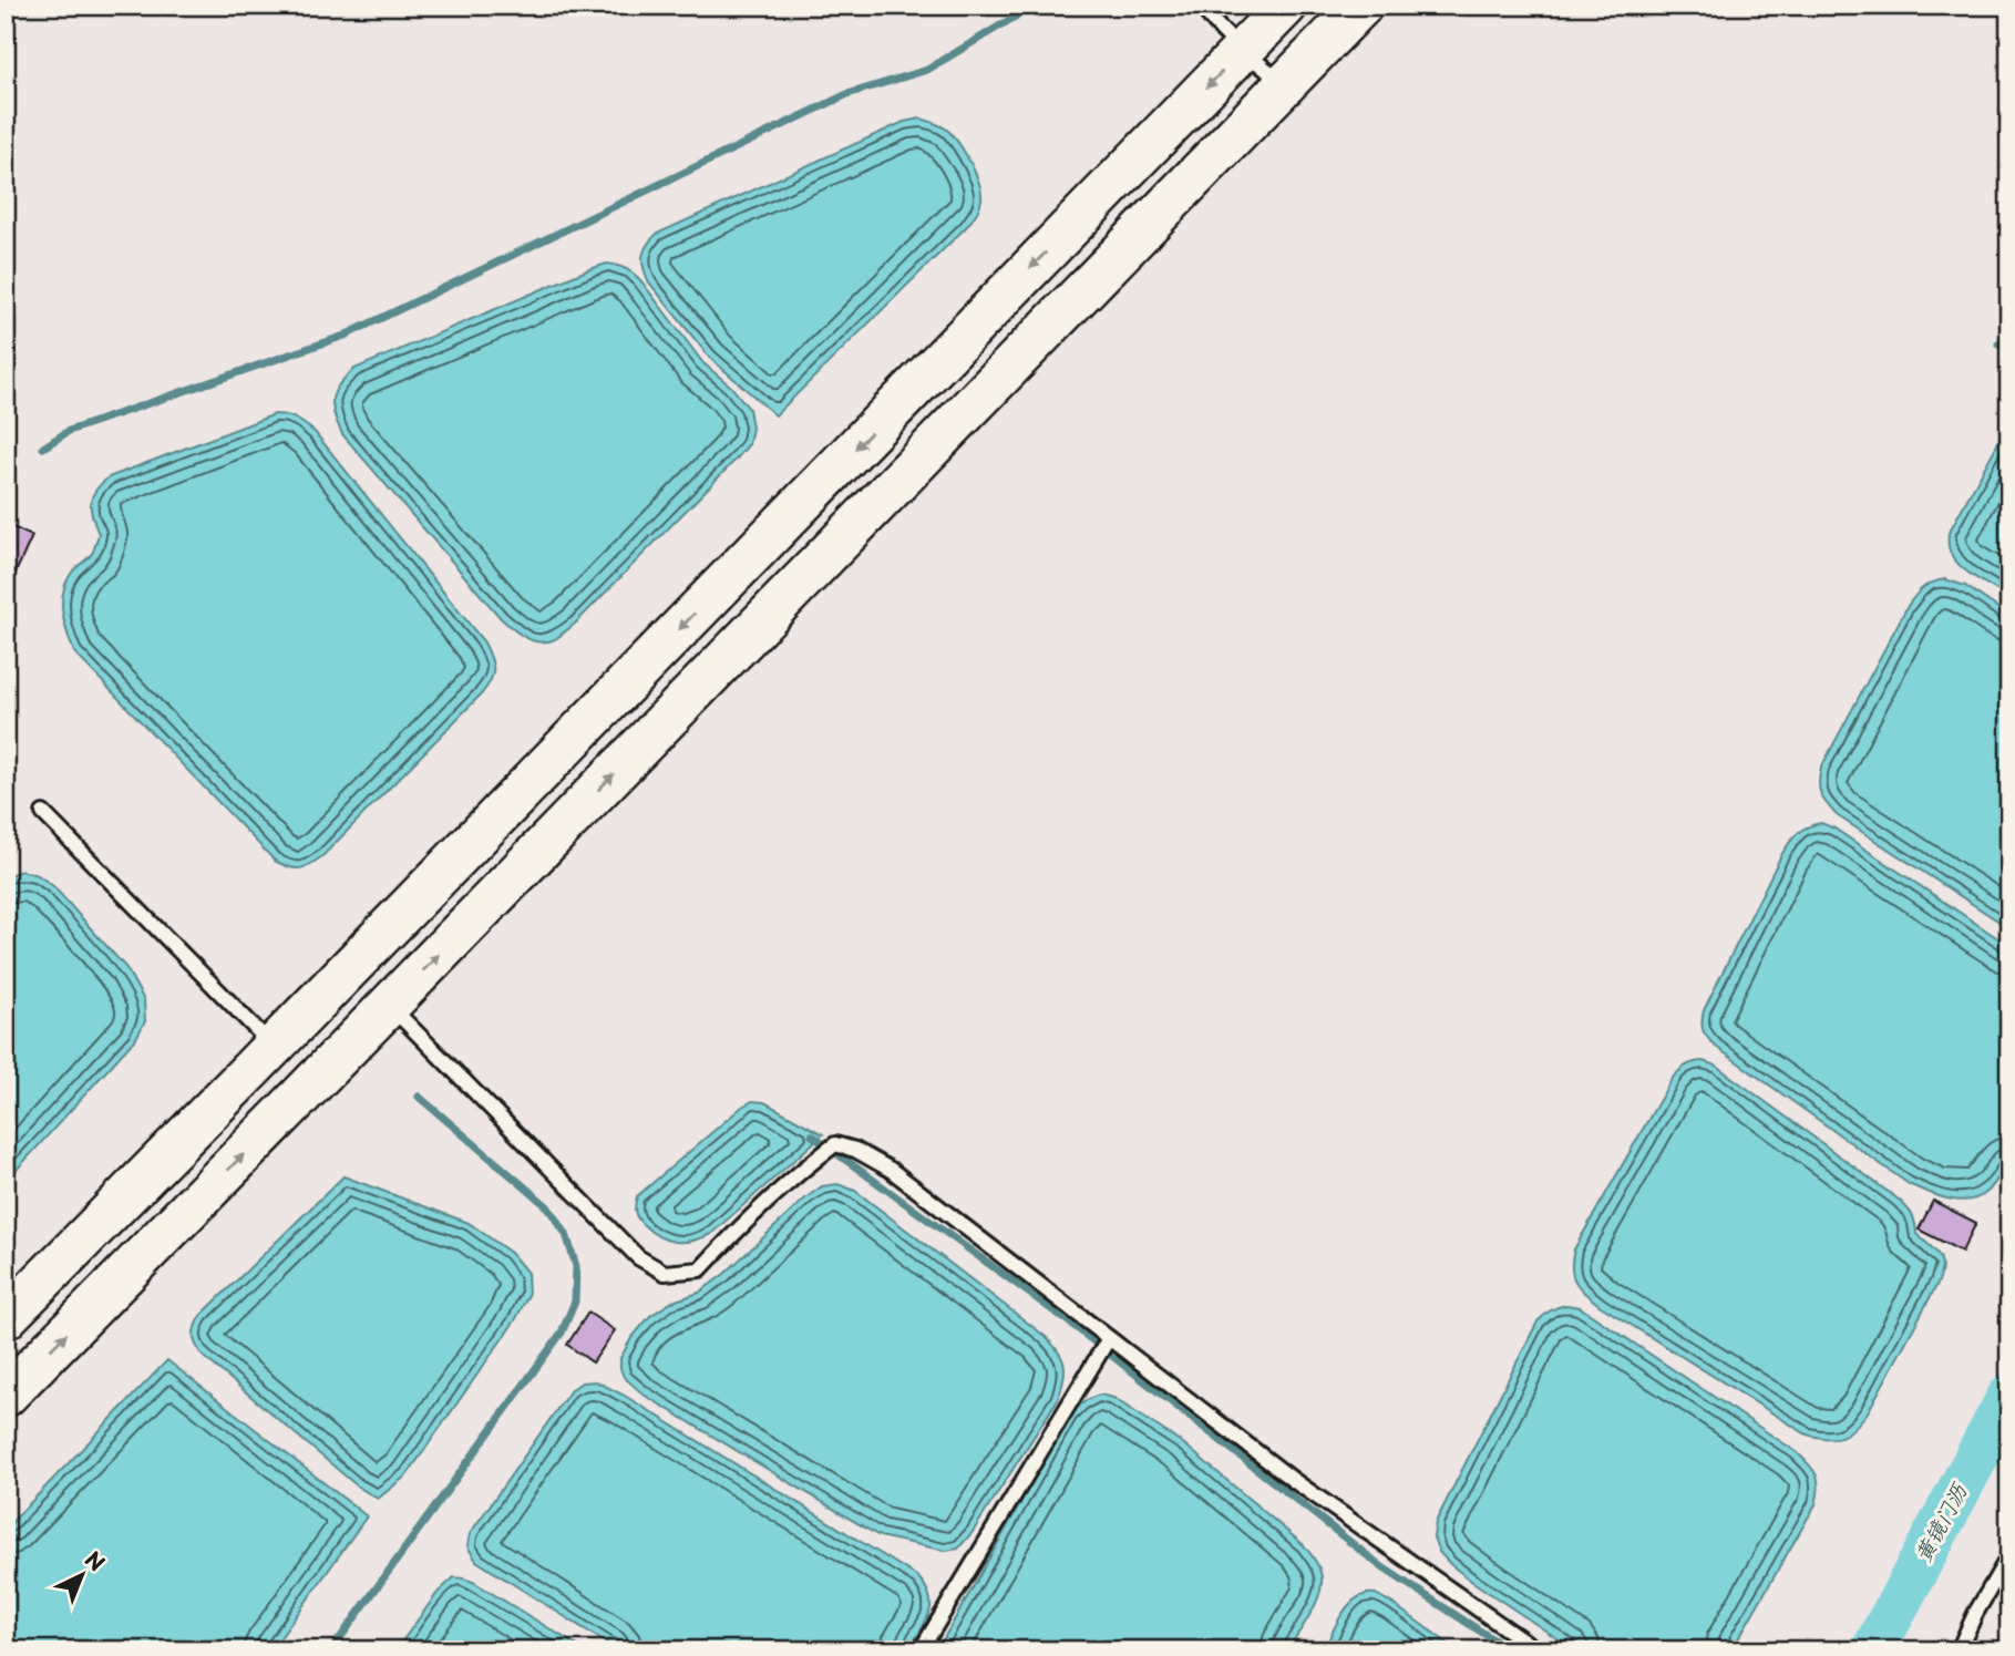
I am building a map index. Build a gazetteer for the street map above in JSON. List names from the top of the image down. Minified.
{"water":["黄镜门沥"],"north":"top right"}
